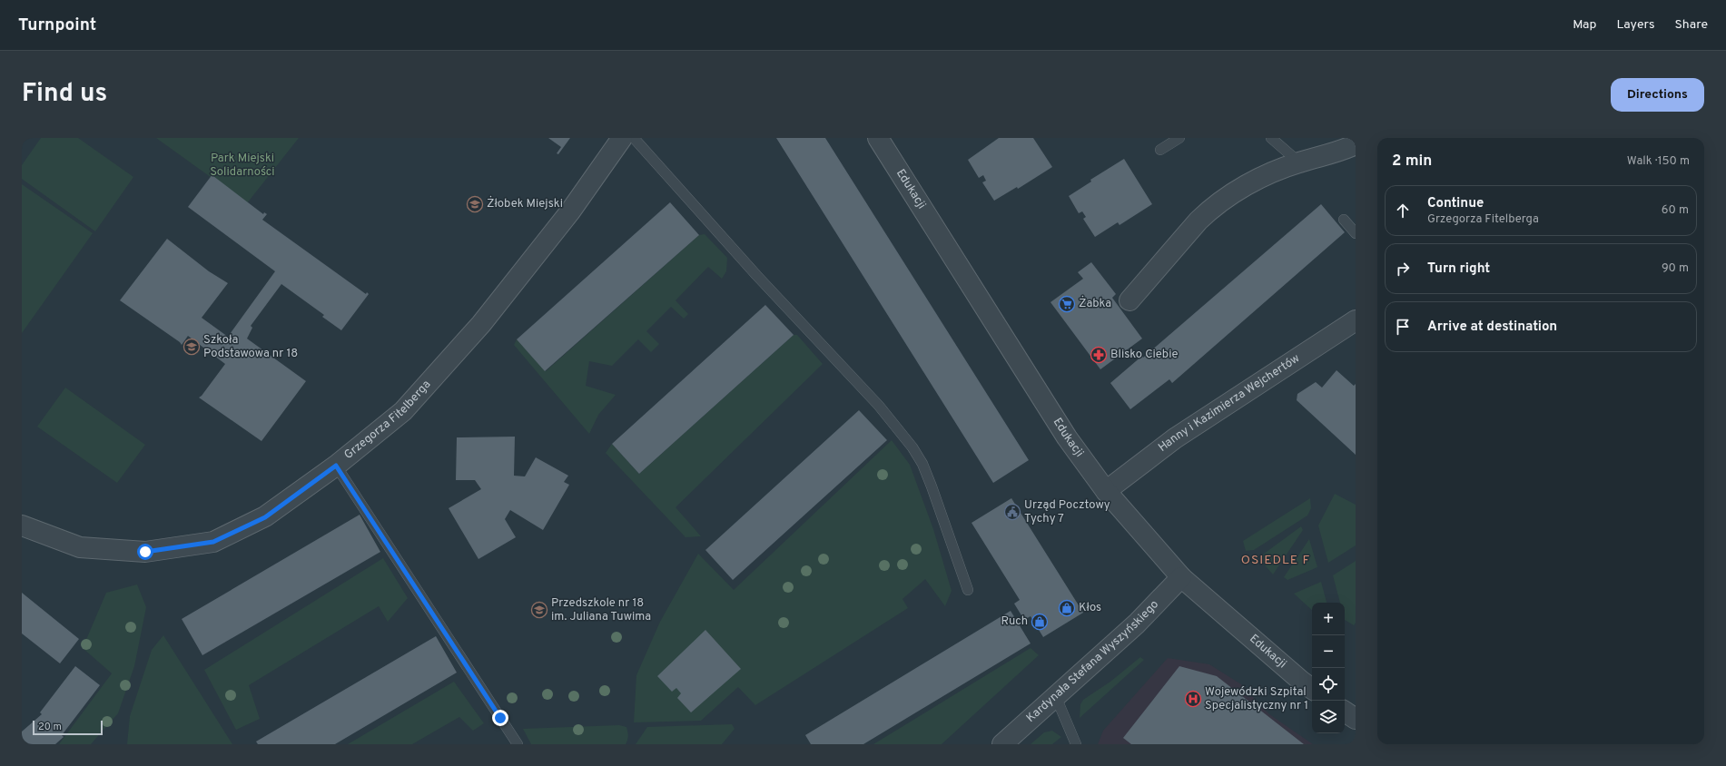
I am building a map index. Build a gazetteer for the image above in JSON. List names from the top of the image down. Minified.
{"streets":{"street":["Edukacji","Hanny i Kazimierza Wejchertów","Grzegorza Fitelberga","Kardynała Stefana Wyszyńskiego"]},"crossings":[["Edukacji","Hanny i Kazimierza Wejchertów"],["Edukacji","Kardynała Stefana Wyszyńskiego"]],"districts":["OSIEDLE F"],"parks":["Park Miejski Solidarności"],"places":{"school or university":["Żłobek Miejski","Szkoła Podstawowa nr 18","Przedszkole nr 18 im. Juliana Tuwima"],"supermarket":["Żabka"],"pharmacy":["Blisko Ciebie"],"public building":["Urząd Pocztowy Tychy 7"],"shop":["Kłos","Ruch"],"hospital":["Wojewódzki Szpital Specjalistyczny nr 1"]},"scale_bar":"20 m","page":{"header":"Turnpoint","nav":["Map","Layers","Share"],"title":"Find us","buttons":"Directions","heading":["2 min","Walk · 150 m"],"list":[["Continue","Grzegorza Fitelberga","60 m"],["Turn right","90 m"],"Arrive at destination"],"map_buttons":["+","−"],"scale":"20 m"}}
